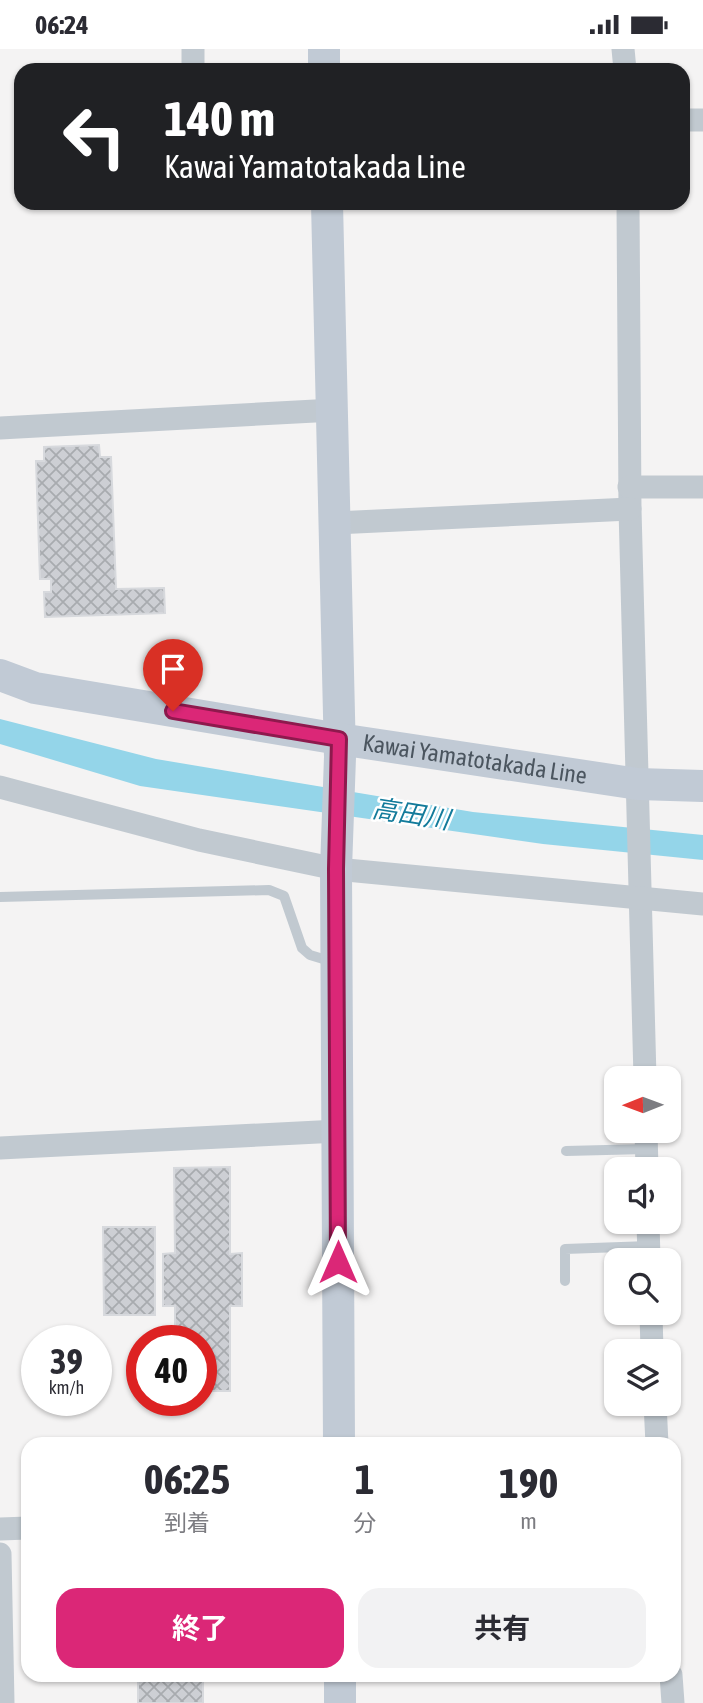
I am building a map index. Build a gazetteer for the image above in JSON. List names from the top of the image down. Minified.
{"streets":{"street":["Kawai Yamatotakada Line"]},"water":["高田川"],"north":"left","page":{"status":"06:24","turn":["140 m","Kawai Yamatotakada Line"],"speed":"39 km/h","limit":"40","eta":["06:25","到着","1","分","190","m"],"buttons":["終了","共有"]}}
